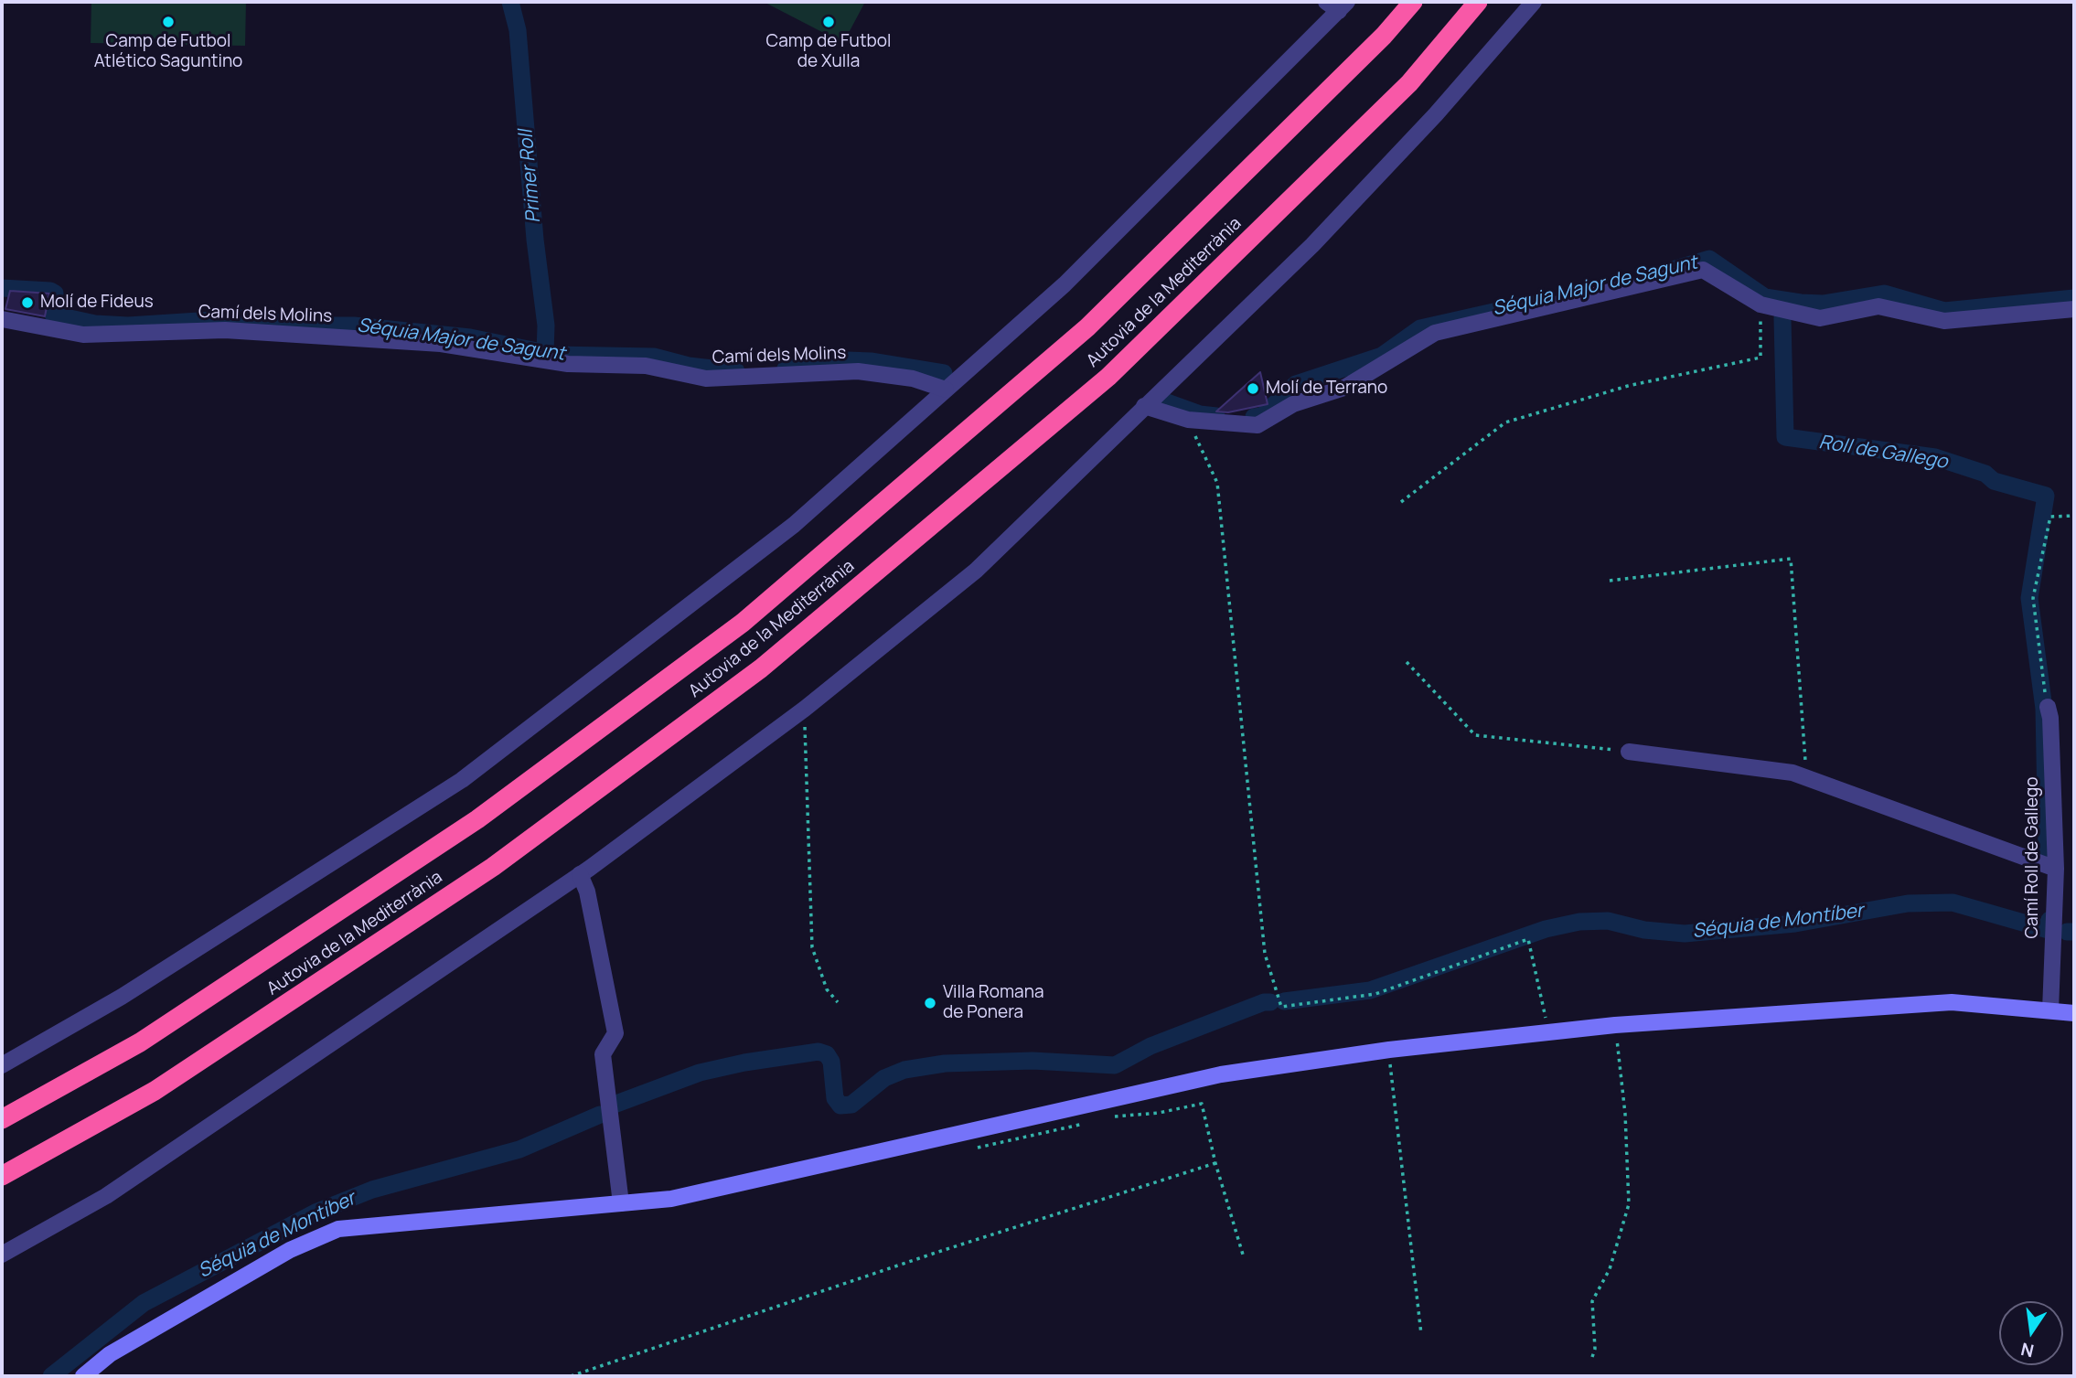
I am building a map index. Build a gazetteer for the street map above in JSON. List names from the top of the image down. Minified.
{"streets":{"highway":["Autovia de la Mediterrània"],"street":["Camí dels Molins","Camí Roll de Gallego"]},"water":["Primer Roll","Séquia Major de Sagunt","Roll de Gallego","Séquia de Montíber"],"places":["Camp de Futbol Atlético Saguntino","Camp de Futbol de Xulla","Molí de Fideus","Molí de Terrano","Villa Romana de Ponera"],"north":"bottom"}
